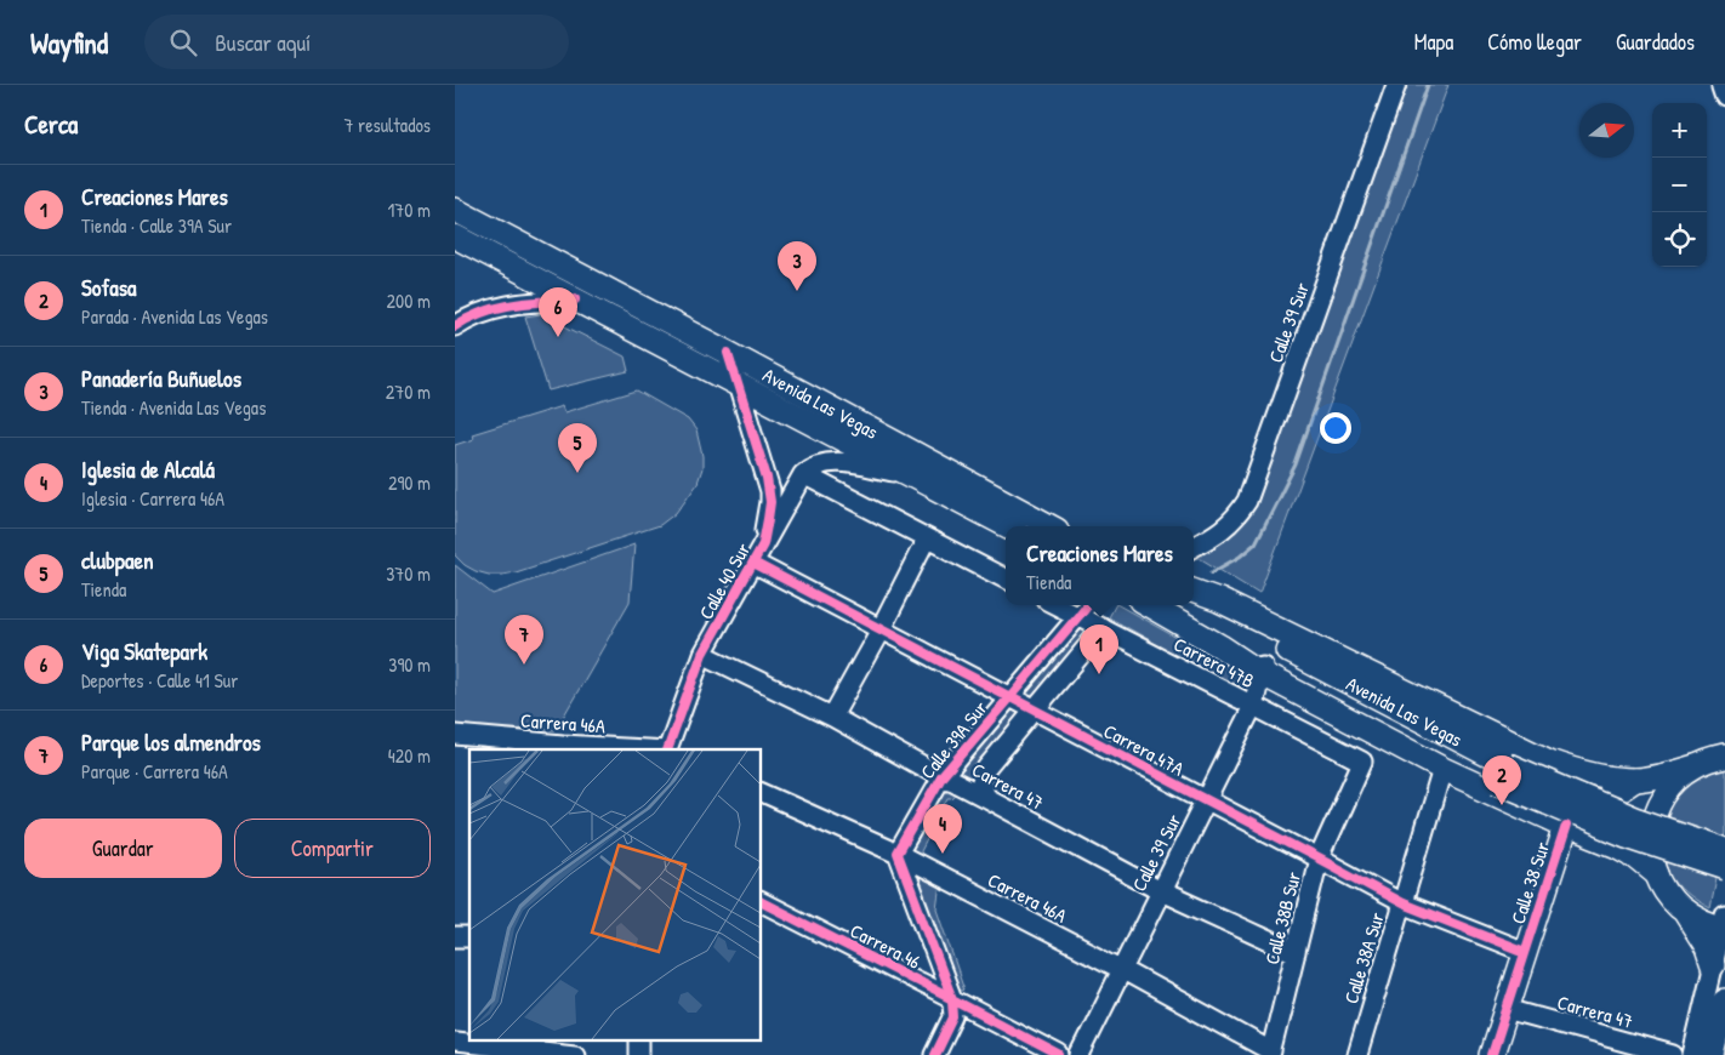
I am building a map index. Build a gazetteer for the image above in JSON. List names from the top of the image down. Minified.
{"streets":{"main road":["Avenida Las Vegas","Calle 38 Sur"],"street":["Calle 39 Sur","Calle 40 Sur","Carrera 47B","Carrera 46A","Calle 39A Sur","Carrera 47A","Carrera 47","Calle 38B Sur","Carrera 46","Calle 38A Sur"]},"crossings":[["Calle 39 Sur","Avenida Las Vegas"],["Calle 39 Sur","Carrera 47B"],["Calle 39 Sur","Carrera 46A"],["Calle 39 Sur","Carrera 47A"],["Calle 39 Sur","Carrera 47"],["Avenida Las Vegas","Calle 40 Sur"],["Avenida Las Vegas","Calle 38 Sur"],["Avenida Las Vegas","Calle 38A Sur"],["Calle 40 Sur","Carrera 47A"],["Calle 40 Sur","Carrera 47"],["Carrera 47B","Calle 39A Sur"],["Carrera 47B","Calle 38B Sur"],["Carrera 46A","Calle 39A Sur"],["Carrera 46A","Calle 38B Sur"],["Calle 39A Sur","Carrera 47A"],["Calle 39A Sur","Carrera 47"],["Carrera 47A","Calle 38 Sur"],["Carrera 47A","Calle 38B Sur"],["Carrera 47A","Calle 38A Sur"],["Carrera 47","Calle 38 Sur"],["Carrera 47","Calle 38B Sur"]],"north":"right","page":{"header":"Wayfind","search":"Buscar aquí","nav":["Mapa","Cómo llegar","Guardados"],"heading":["Cerca","7 resultados"],"map_buttons":["+","−"],"list":[{"mark":"1","name":"Creaciones Mares","note":"Tienda · Calle 39A Sur","value":"170 m"},{"mark":"2","name":"Sofasa","note":"Parada · Avenida Las Vegas","value":"200 m"},{"mark":"3","name":"Panadería Buñuelos","note":"Tienda · Avenida Las Vegas","value":"270 m"},{"mark":"4","name":"Iglesia de Alcalá","note":"Iglesia · Carrera 46A","value":"290 m"},{"mark":"5","name":"clubpaen","note":"Tienda","value":"370 m"},{"mark":"6","name":"Viga Skatepark","note":"Deportes · Calle 41 Sur","value":"390 m"},{"mark":"7","name":"Parque los almendros","note":"Parque · Carrera 46A","value":"420 m"}],"pins":["3","6","5","7","1","2","4"],"popup":["Creaciones Mares","Tienda"],"buttons":["Guardar","Compartir"]}}
